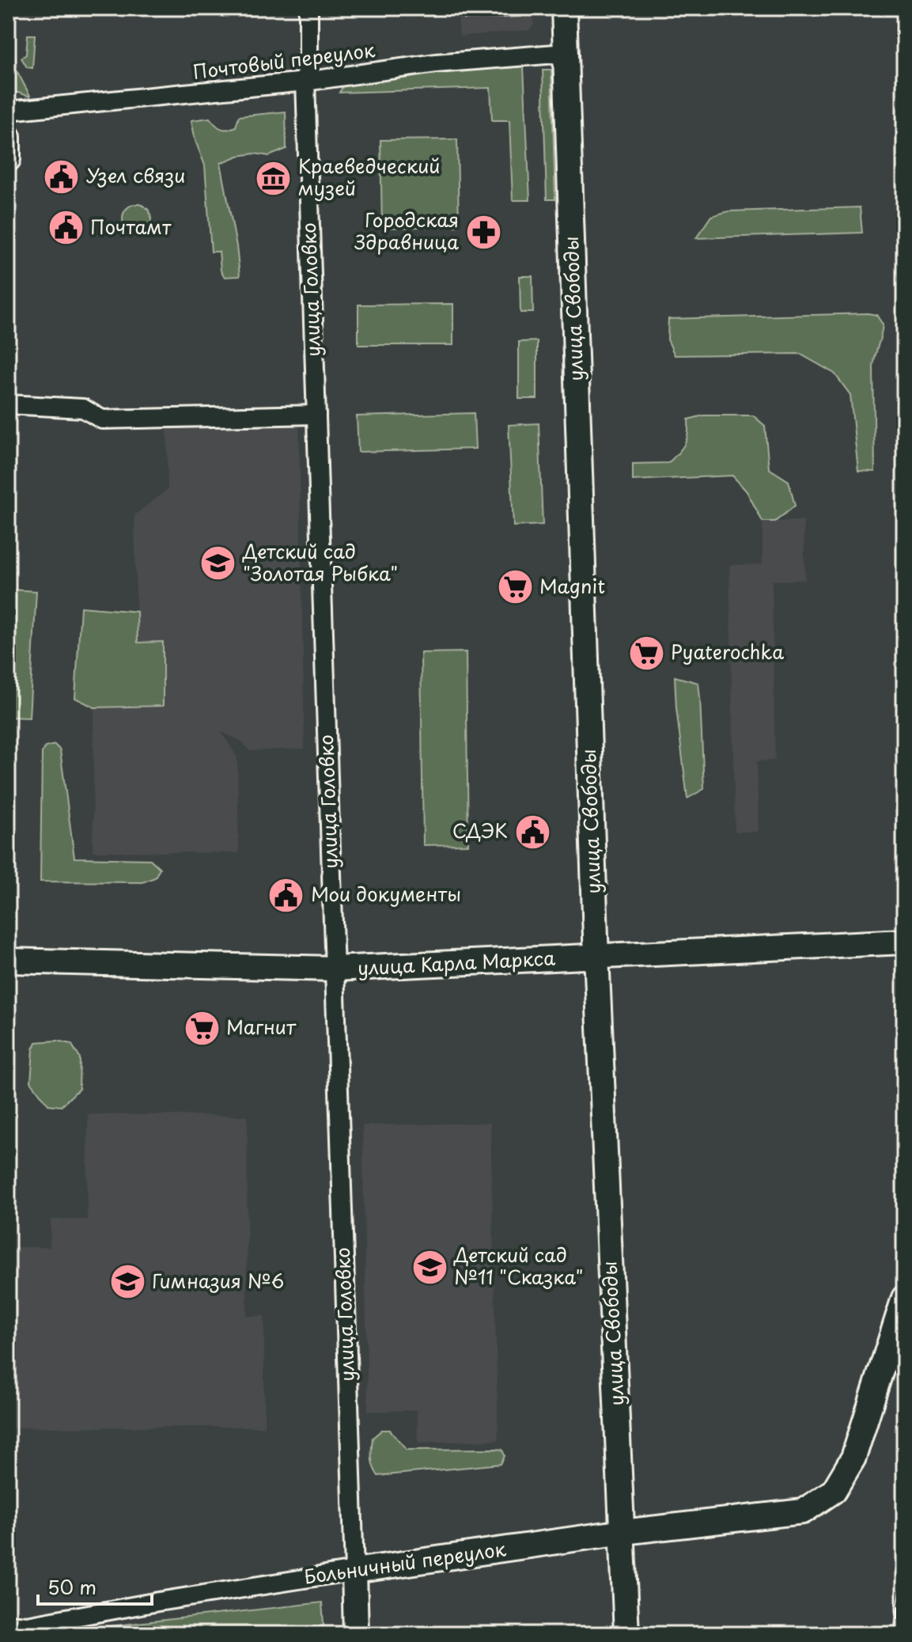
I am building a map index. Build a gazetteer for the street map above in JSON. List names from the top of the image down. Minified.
{"streets":{"street":["Почтовый переулок","улица Головко","улица Свободы","улица Карла Маркса","Больничный переулок"]},"crossings":[["Почтовый переулок","улица Головко"],["Почтовый переулок","улица Свободы"],["улица Головко","улица Карла Маркса"],["улица Головко","Больничный переулок"],["улица Свободы","улица Карла Маркса"],["улица Свободы","Больничный переулок"]],"places":{"public building":["Узел связи","Почтамт","СДЭК","Мои документы"],"museum":["Краеведческий музей"],"pharmacy":["Городская Здравница"],"school or university":["Детский сад \"Золотая Рыбка\"","Детский сад №11 \"Сказка\"","Гимназия №6"],"supermarket":["Magnit","Pyaterochka","Магнит"]},"scale_bar":"50 m"}
